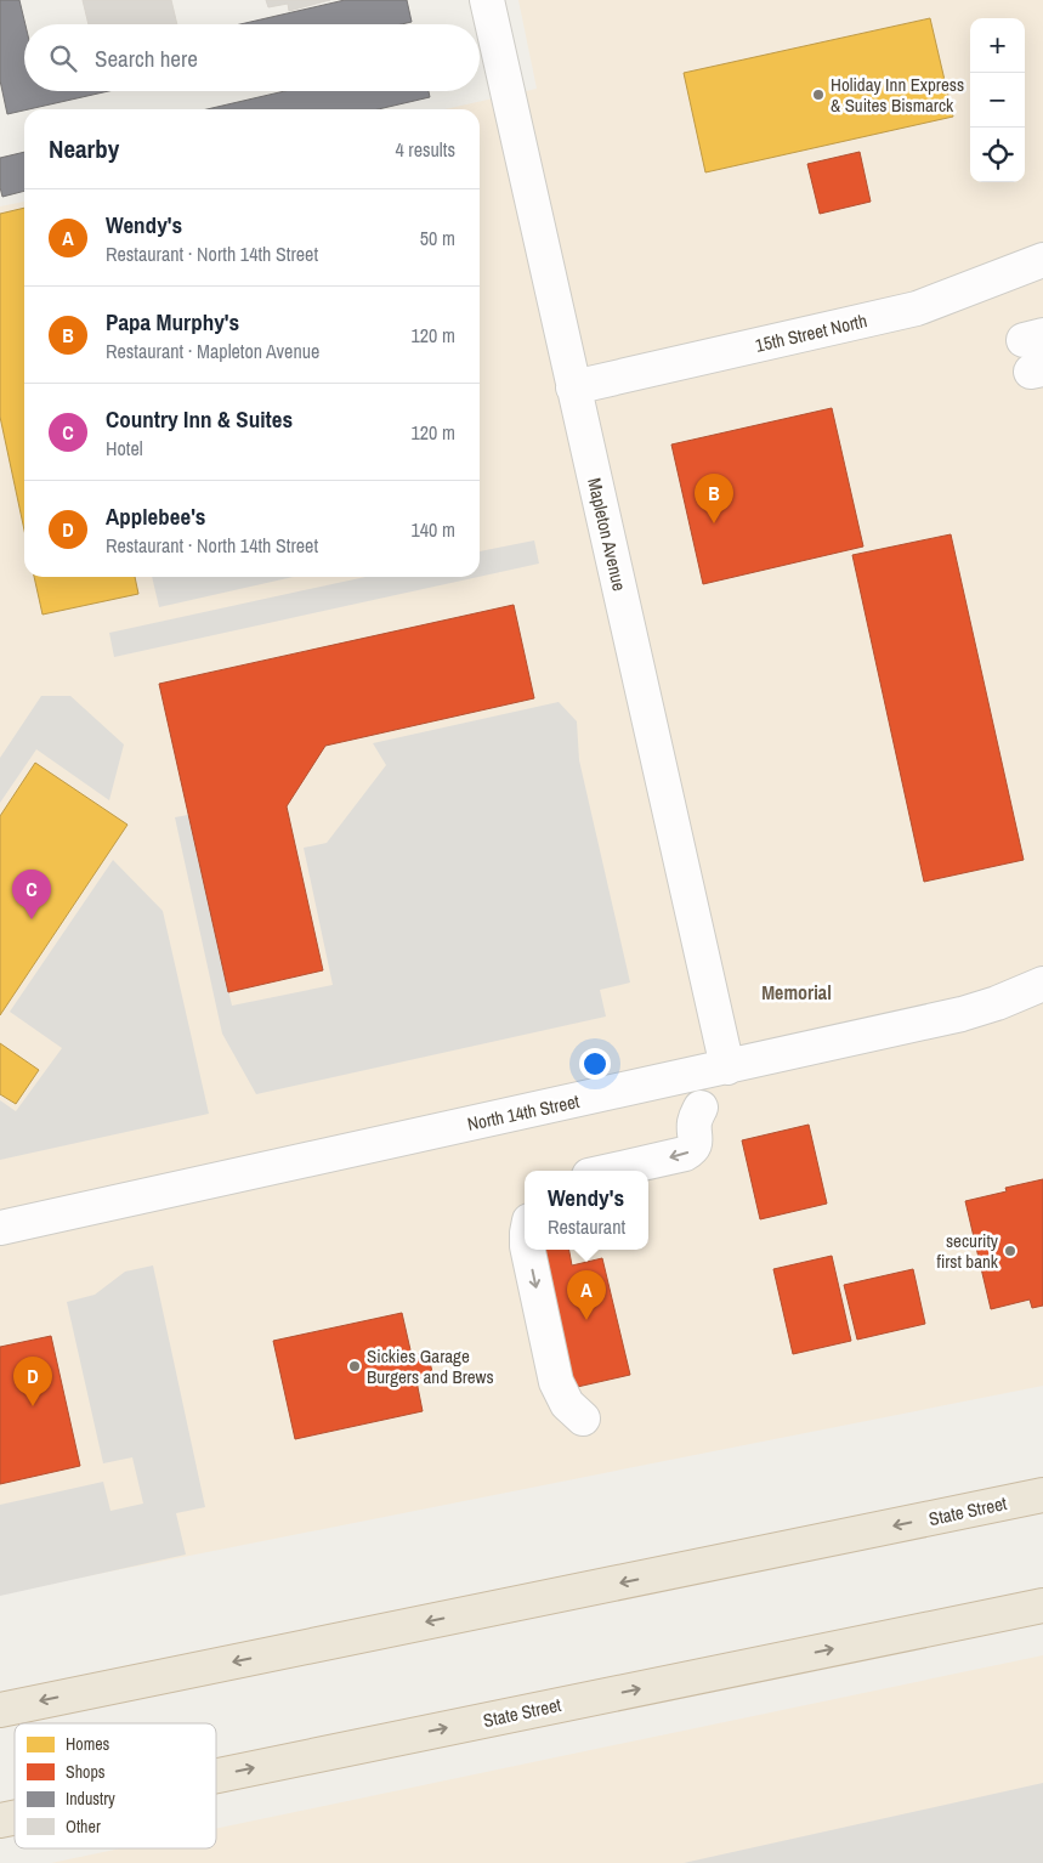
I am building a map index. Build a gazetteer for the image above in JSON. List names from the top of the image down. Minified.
{"streets":{"highway":["State Street"],"street":["15th Street North","Mapleton Avenue","North 14th Street"]},"crossings":[["15th Street North","Mapleton Avenue"],["Mapleton Avenue","North 14th Street"]],"districts":["Memorial"],"places":["Holiday Inn Express & Suites Bismarck","security first bank","Sickies Garage Burgers and Brews"],"legend":["Homes","Shops","Industry","Other"],"page":{"map_buttons":["+","−"],"search":"Search here","heading":["Nearby","4 results"],"list":[{"mark":"A","name":"Wendy's","note":"Restaurant · North 14th Street","value":"50 m"},{"mark":"B","name":"Papa Murphy's","note":"Restaurant · Mapleton Avenue","value":"120 m"},{"mark":"C","name":"Country Inn & Suites","note":"Hotel","value":"120 m"},{"mark":"D","name":"Applebee's","note":"Restaurant · North 14th Street","value":"140 m"}],"pins":["B","C","A","D"],"popup":["Wendy's","Restaurant"]}}
